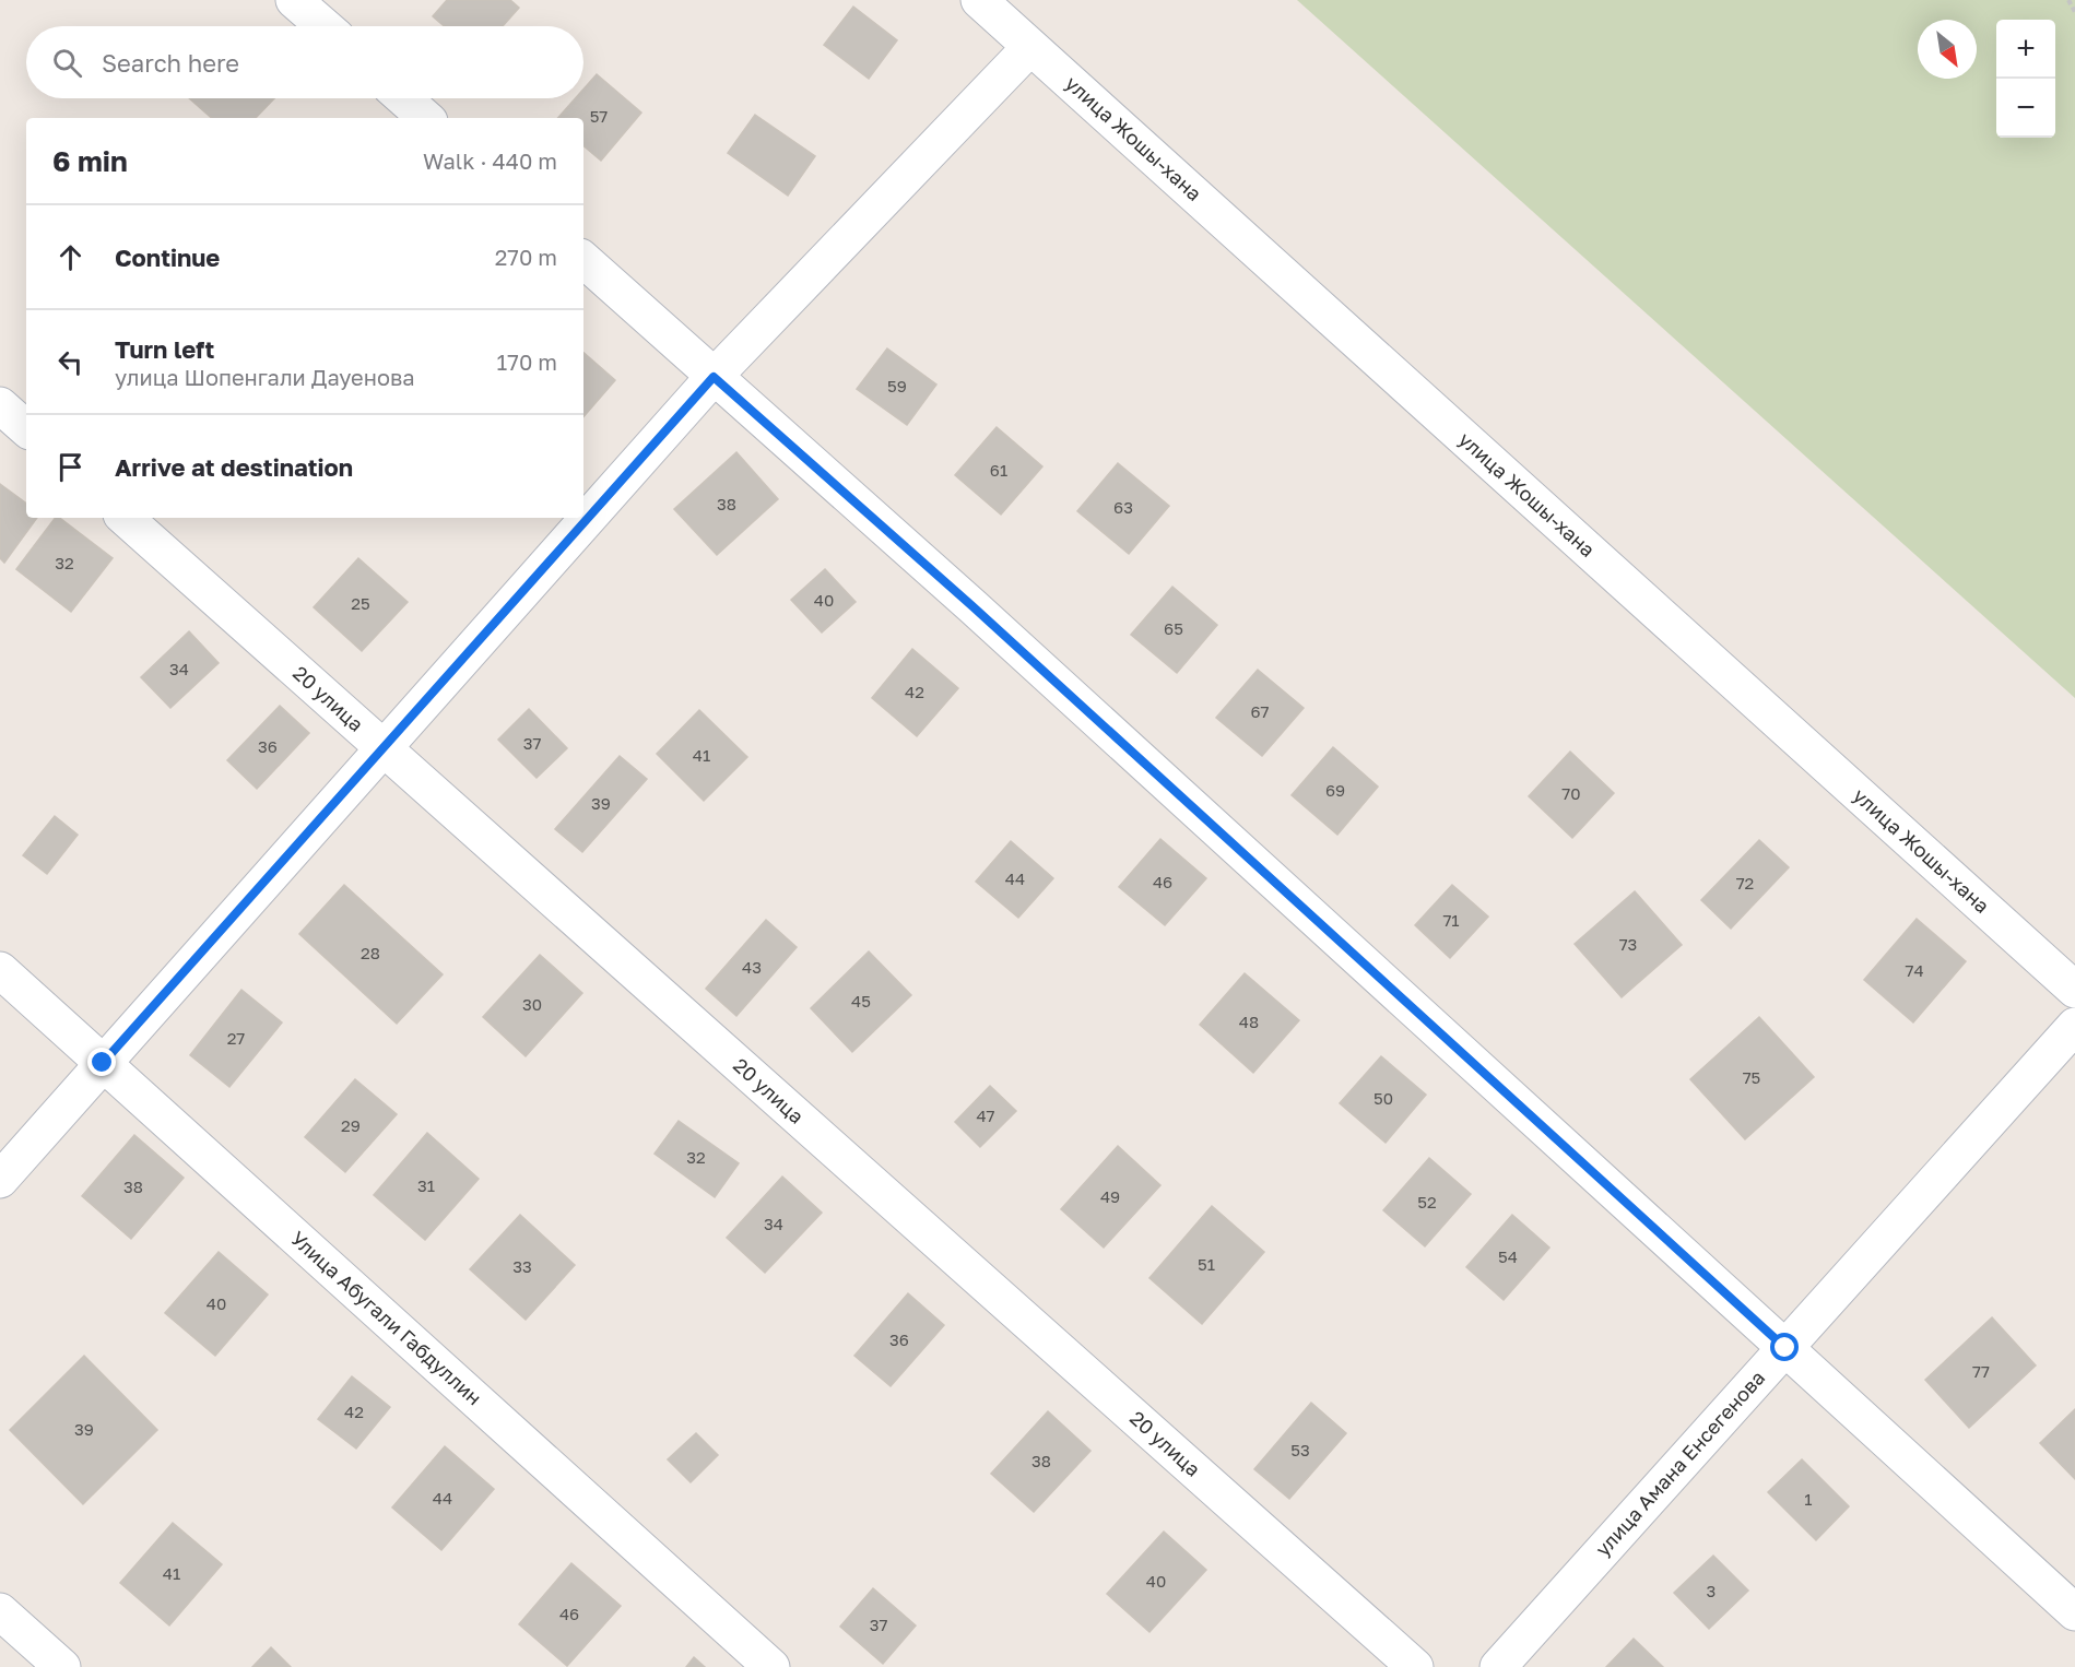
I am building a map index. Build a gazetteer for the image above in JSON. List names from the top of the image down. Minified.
{"streets":{"street":["улица Жошы-хана","20 улица","Улица Абугали Габдуллин","улица Амана Енсегенова"]},"house_numbers":["57","59","61","38","63","32","40","25","65","34","42","67","37","36","41","69","70","39","44","46","72","71","73","28","43","74","45","30","48","27","75","50","47","29","32","31","38","49","52","34","54","51","33","40","36","77","42","39","53","38","44","1","41","40","3","46","37"],"north":"bottom right","page":{"map_buttons":["+","−"],"search":"Search here","heading":["6 min","Walk · 440 m"],"list":[["Continue","270 m"],["Turn left","улица Шопенгали Дауенова","170 m"],"Arrive at destination"]}}
